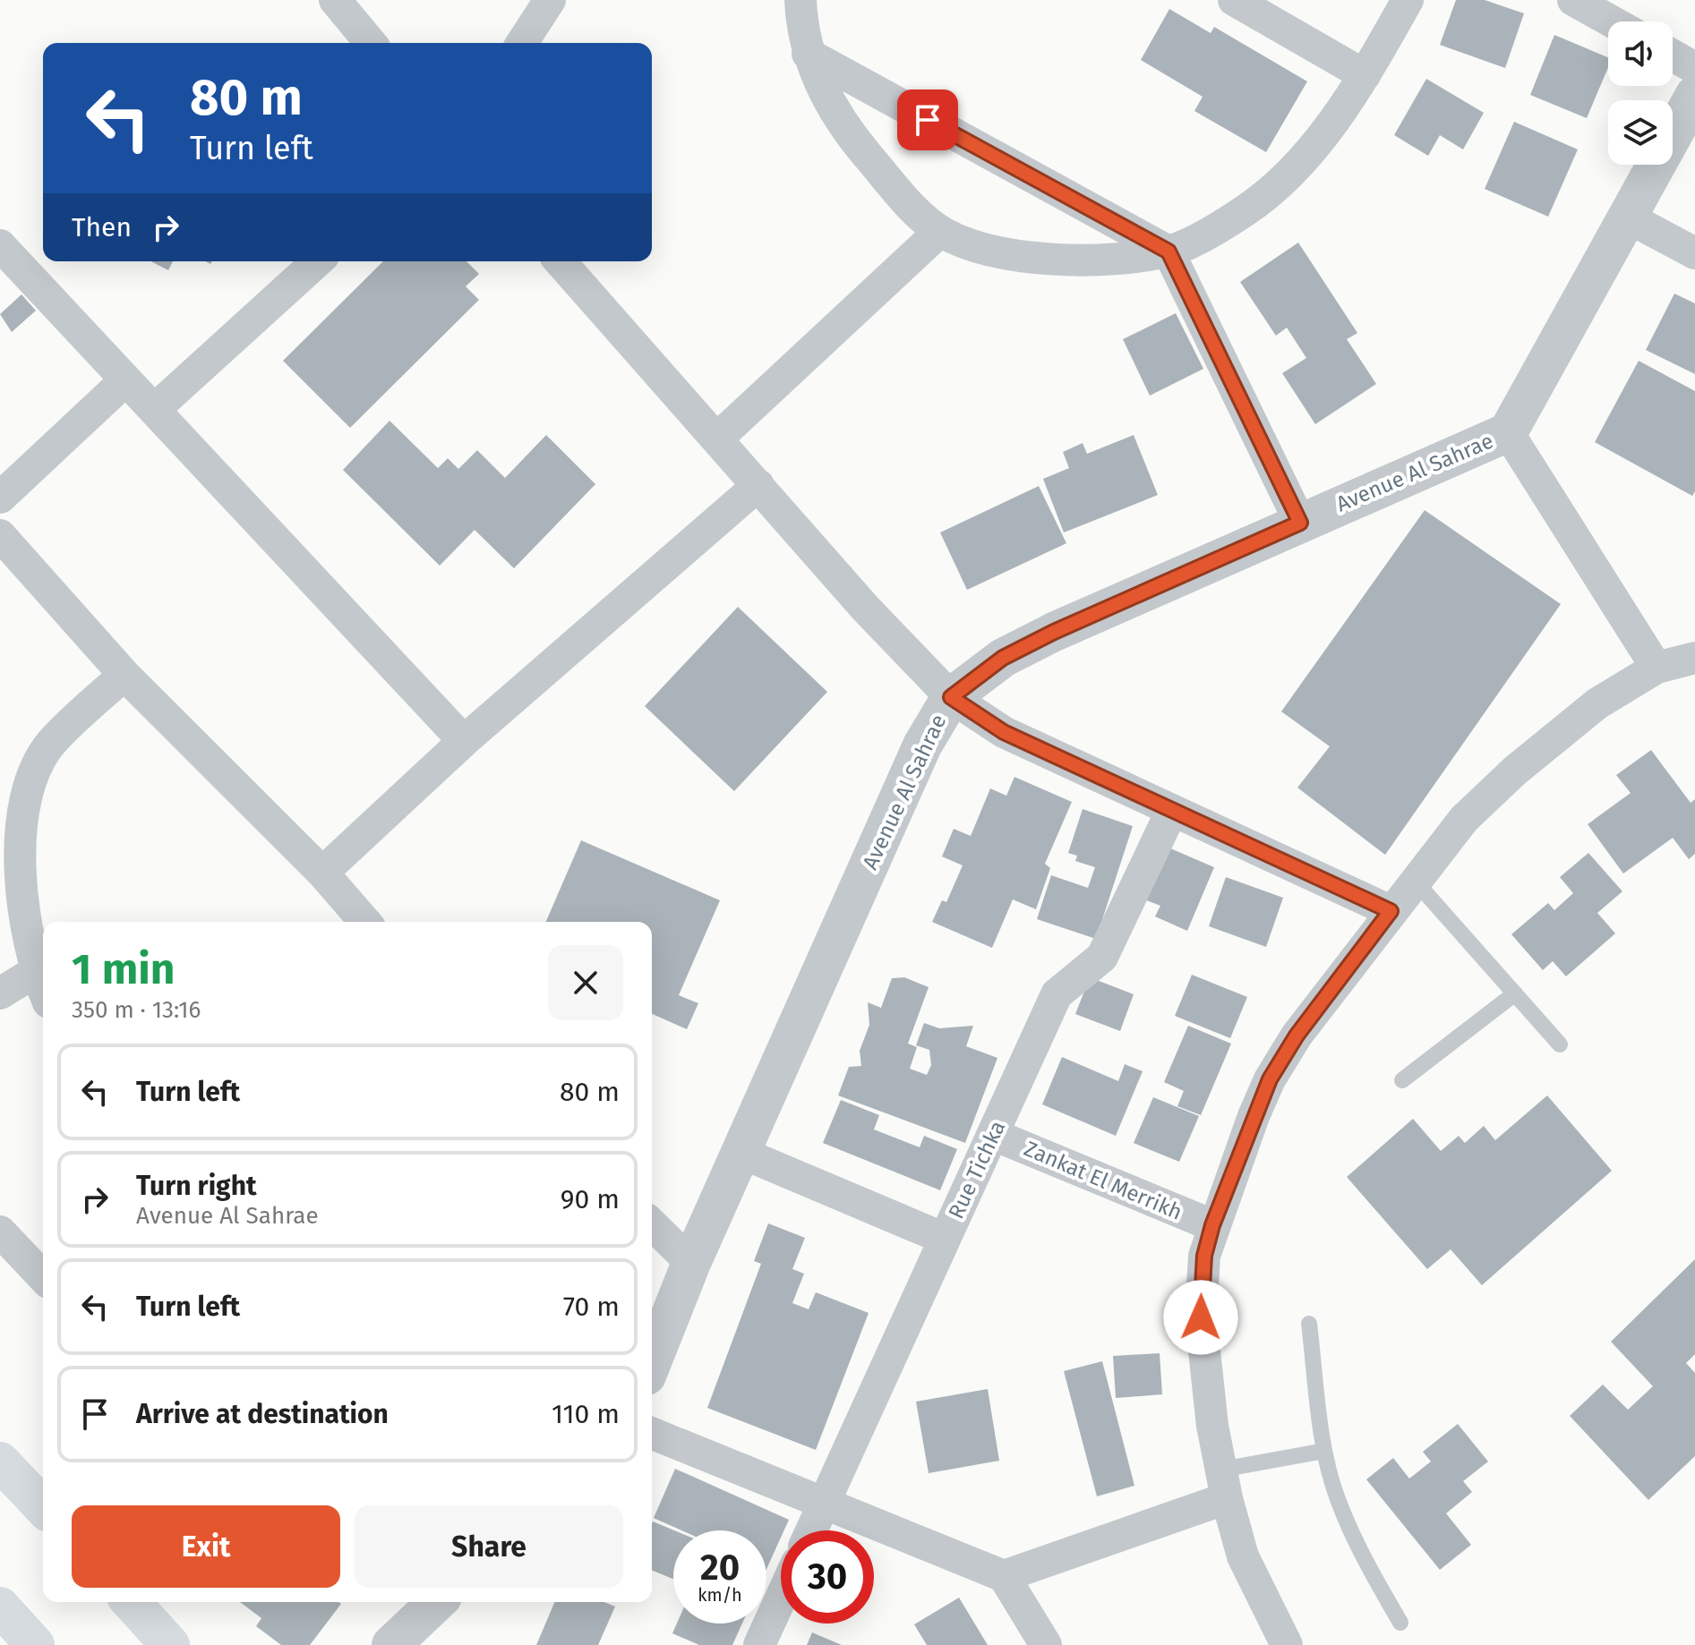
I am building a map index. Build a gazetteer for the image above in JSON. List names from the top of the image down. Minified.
{"streets":{"street":["Avenue Al Sahrae","Rue Tichka","Zankat El Merrikh"]},"crossings":[["Rue Tichka","Zankat El Merrikh"]],"page":{"turn":["80 m","Turn left"],"then":"Then","heading":["1 min","350 m · 13:16"],"list":[{"name":"Turn left","value":"80 m"},{"name":"Turn right","note":"Avenue Al Sahrae","value":"90 m"},{"name":"Turn left","value":"70 m"},{"name":"Arrive at destination","value":"110 m"}],"buttons":["Exit","Share"],"speed":"20 km/h","limit":"30"}}
